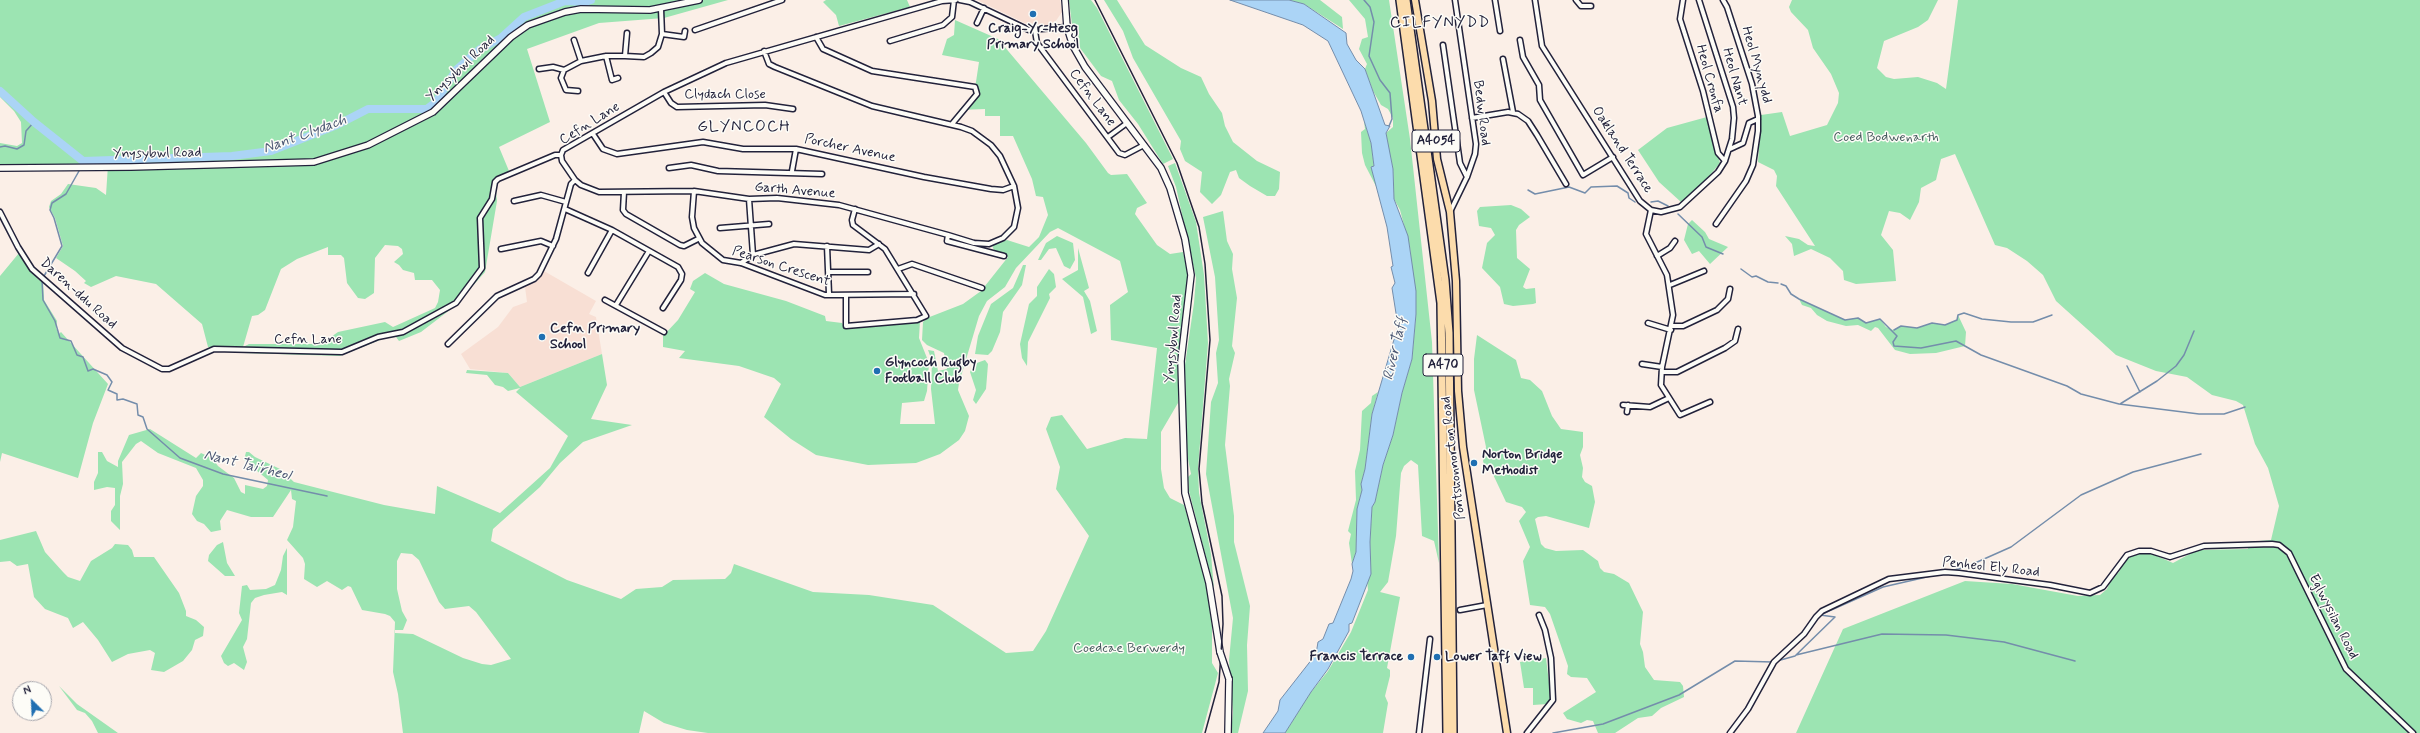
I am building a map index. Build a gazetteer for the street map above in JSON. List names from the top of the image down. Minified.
{"streets":{"highway":["A470"],"main road":["Ynysybwl Road","A4054","Pontshonnorton Road"],"street":["Heol Mynydd","Heol Nant","Heol Cronfa","Clydach Close","Cefn Lane","Bedw Road","Porcher Avenue","Oakland Terrace","Garth Avenue","Pearson Crescent","Daren-ddu Road","Penheol Ely Road","Eglwysilan Road"]},"crossings":[["Ynysybwl Road","Cefn Lane"],["Heol Nant","Heol Cronfa"],["Heol Nant","Oakland Terrace"],["Heol Cronfa","Oakland Terrace"],["Clydach Close","Cefn Lane"],["Cefn Lane","Porcher Avenue"],["Cefn Lane","Daren-ddu Road"],["Bedw Road","A4054"],["Bedw Road","Pontshonnorton Road"],["A4054","Pontshonnorton Road"],["Garth Avenue","Pearson Crescent"],["Penheol Ely Road","Eglwysilan Road"]],"districts":["CILFYNYDD","GLYNCOCH"],"water":["Nant Clydach","River Taff","Nant Tai'rheol"],"parks":["Coed Bodwenarth","Coedcae Berwerdy"],"places":["Craig-Yr-Hesg Primary School","Cefn Primary School","Glyncoch Rugby Football Club","Norton Bridge Methodist","Francis Terrace","Lower Taff View"],"north":"top left"}
